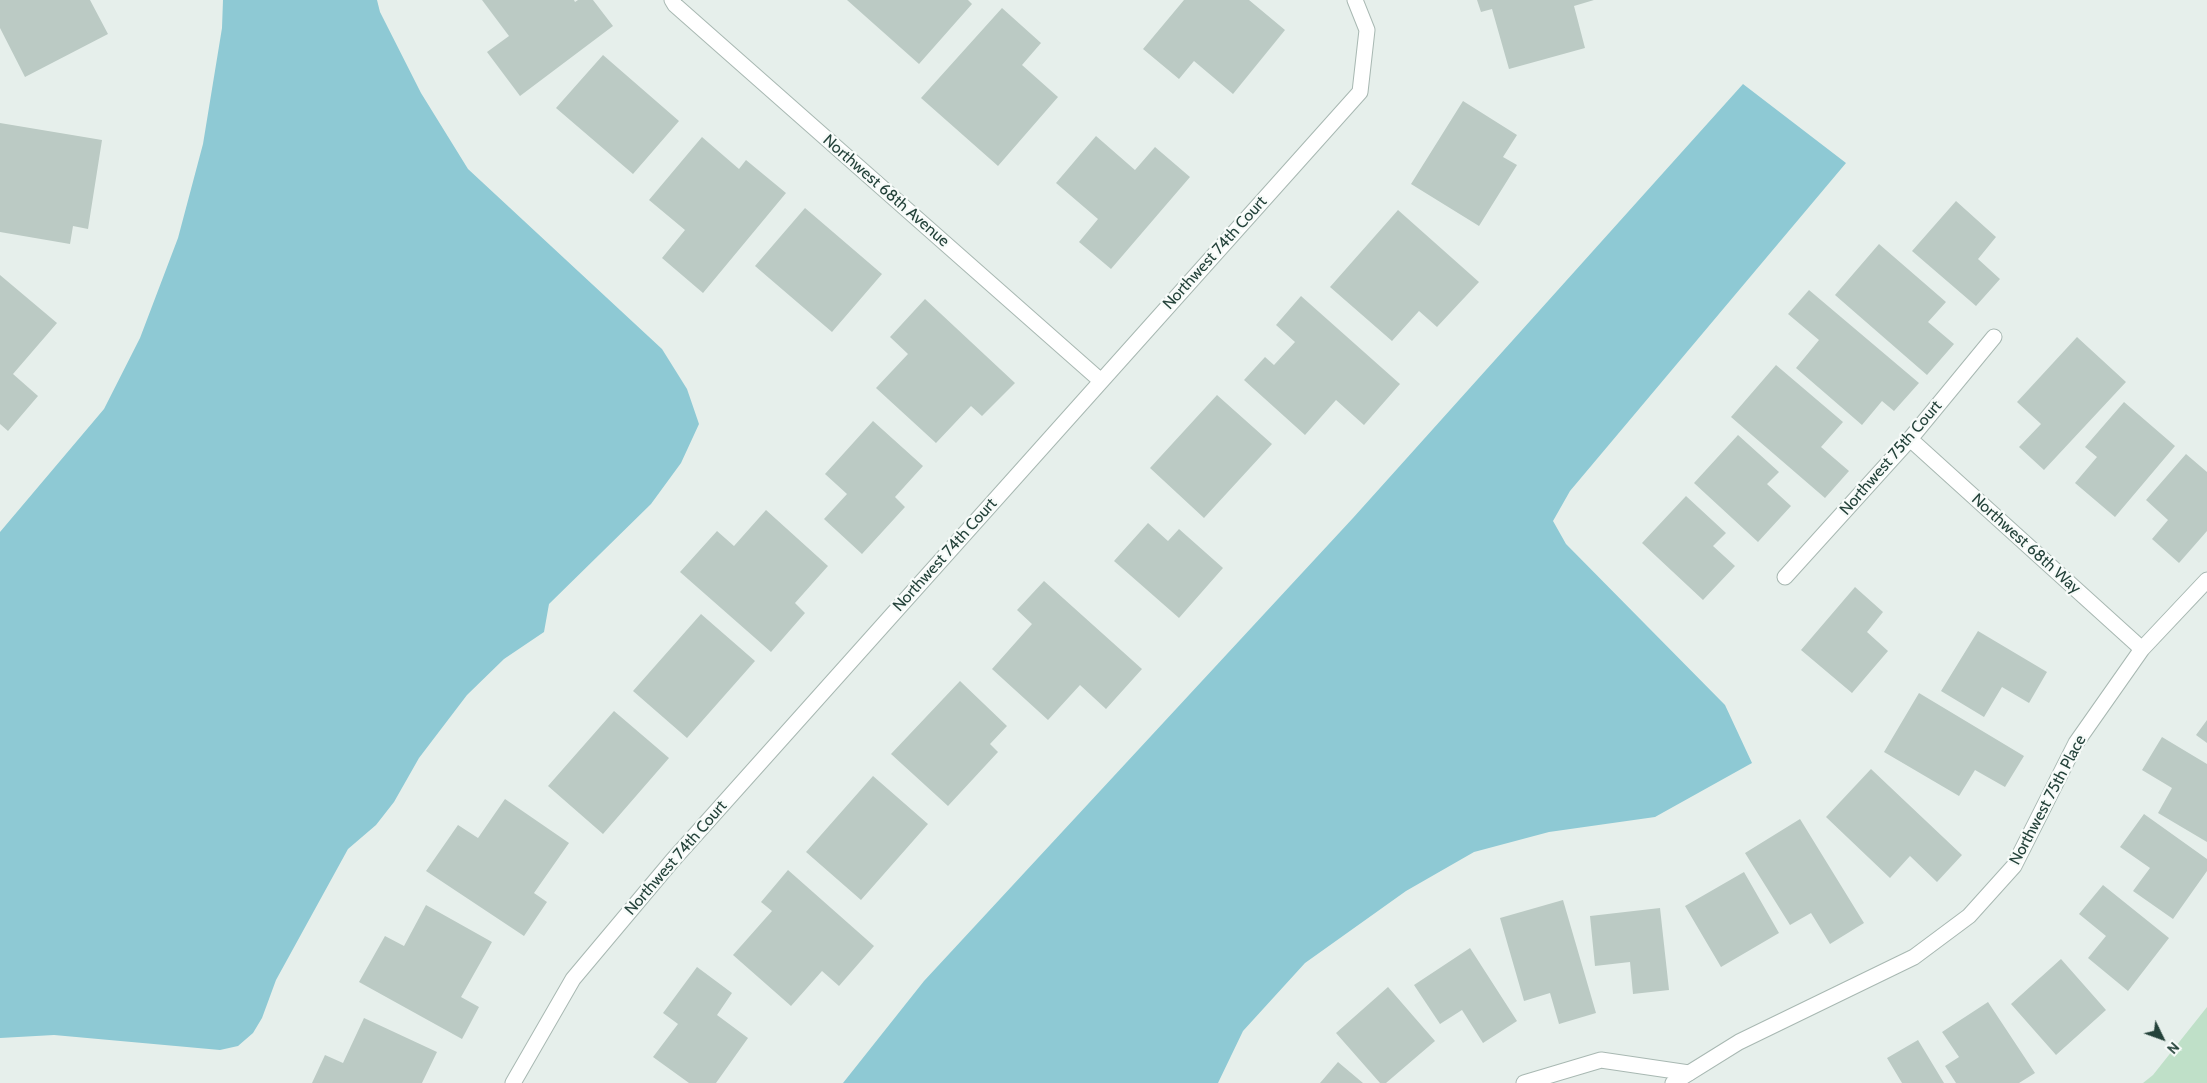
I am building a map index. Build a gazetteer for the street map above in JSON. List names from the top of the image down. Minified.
{"streets":{"street":["Northwest 68th Avenue","Northwest 74th Court","Northwest 75th Court","Northwest 68th Way","Northwest 75th Place"]},"crossings":[["Northwest 68th Avenue","Northwest 74th Court"],["Northwest 75th Court","Northwest 68th Way"],["Northwest 68th Way","Northwest 75th Place"]],"north":"bottom right"}
